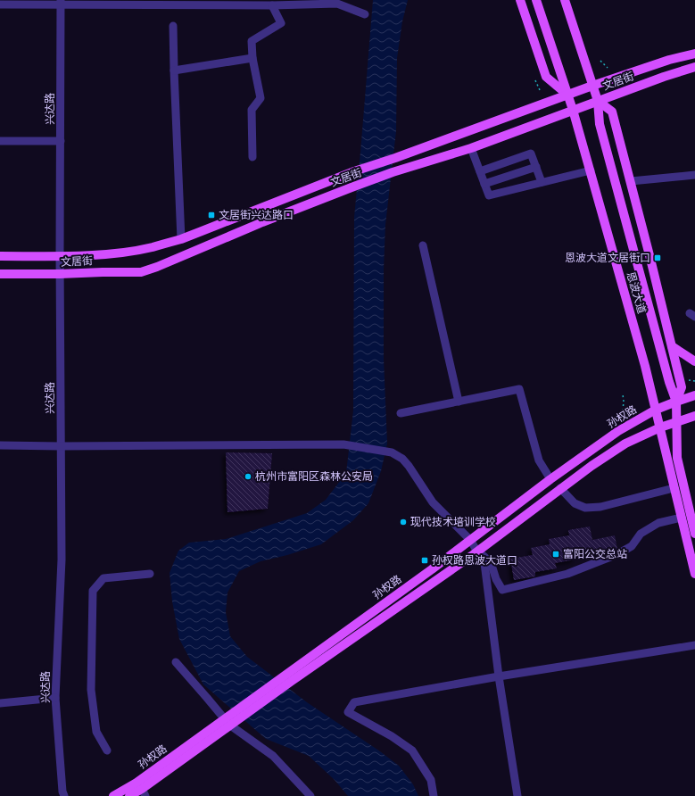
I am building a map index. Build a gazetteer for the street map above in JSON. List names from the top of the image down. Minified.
{"streets":{"main road":["文居街","恩波大道","孙权路"],"street":["兴达路"]},"crossings":[["文居街","兴达路"],["文居街","恩波大道"],["恩波大道","孙权路"]],"places":{"transit":["文居街兴达路口","恩波大道文居街口","富阳公交总站","孙权路恩波大道口"],"other":["杭州市富阳区森林公安局","现代技术培训学校"]}}
